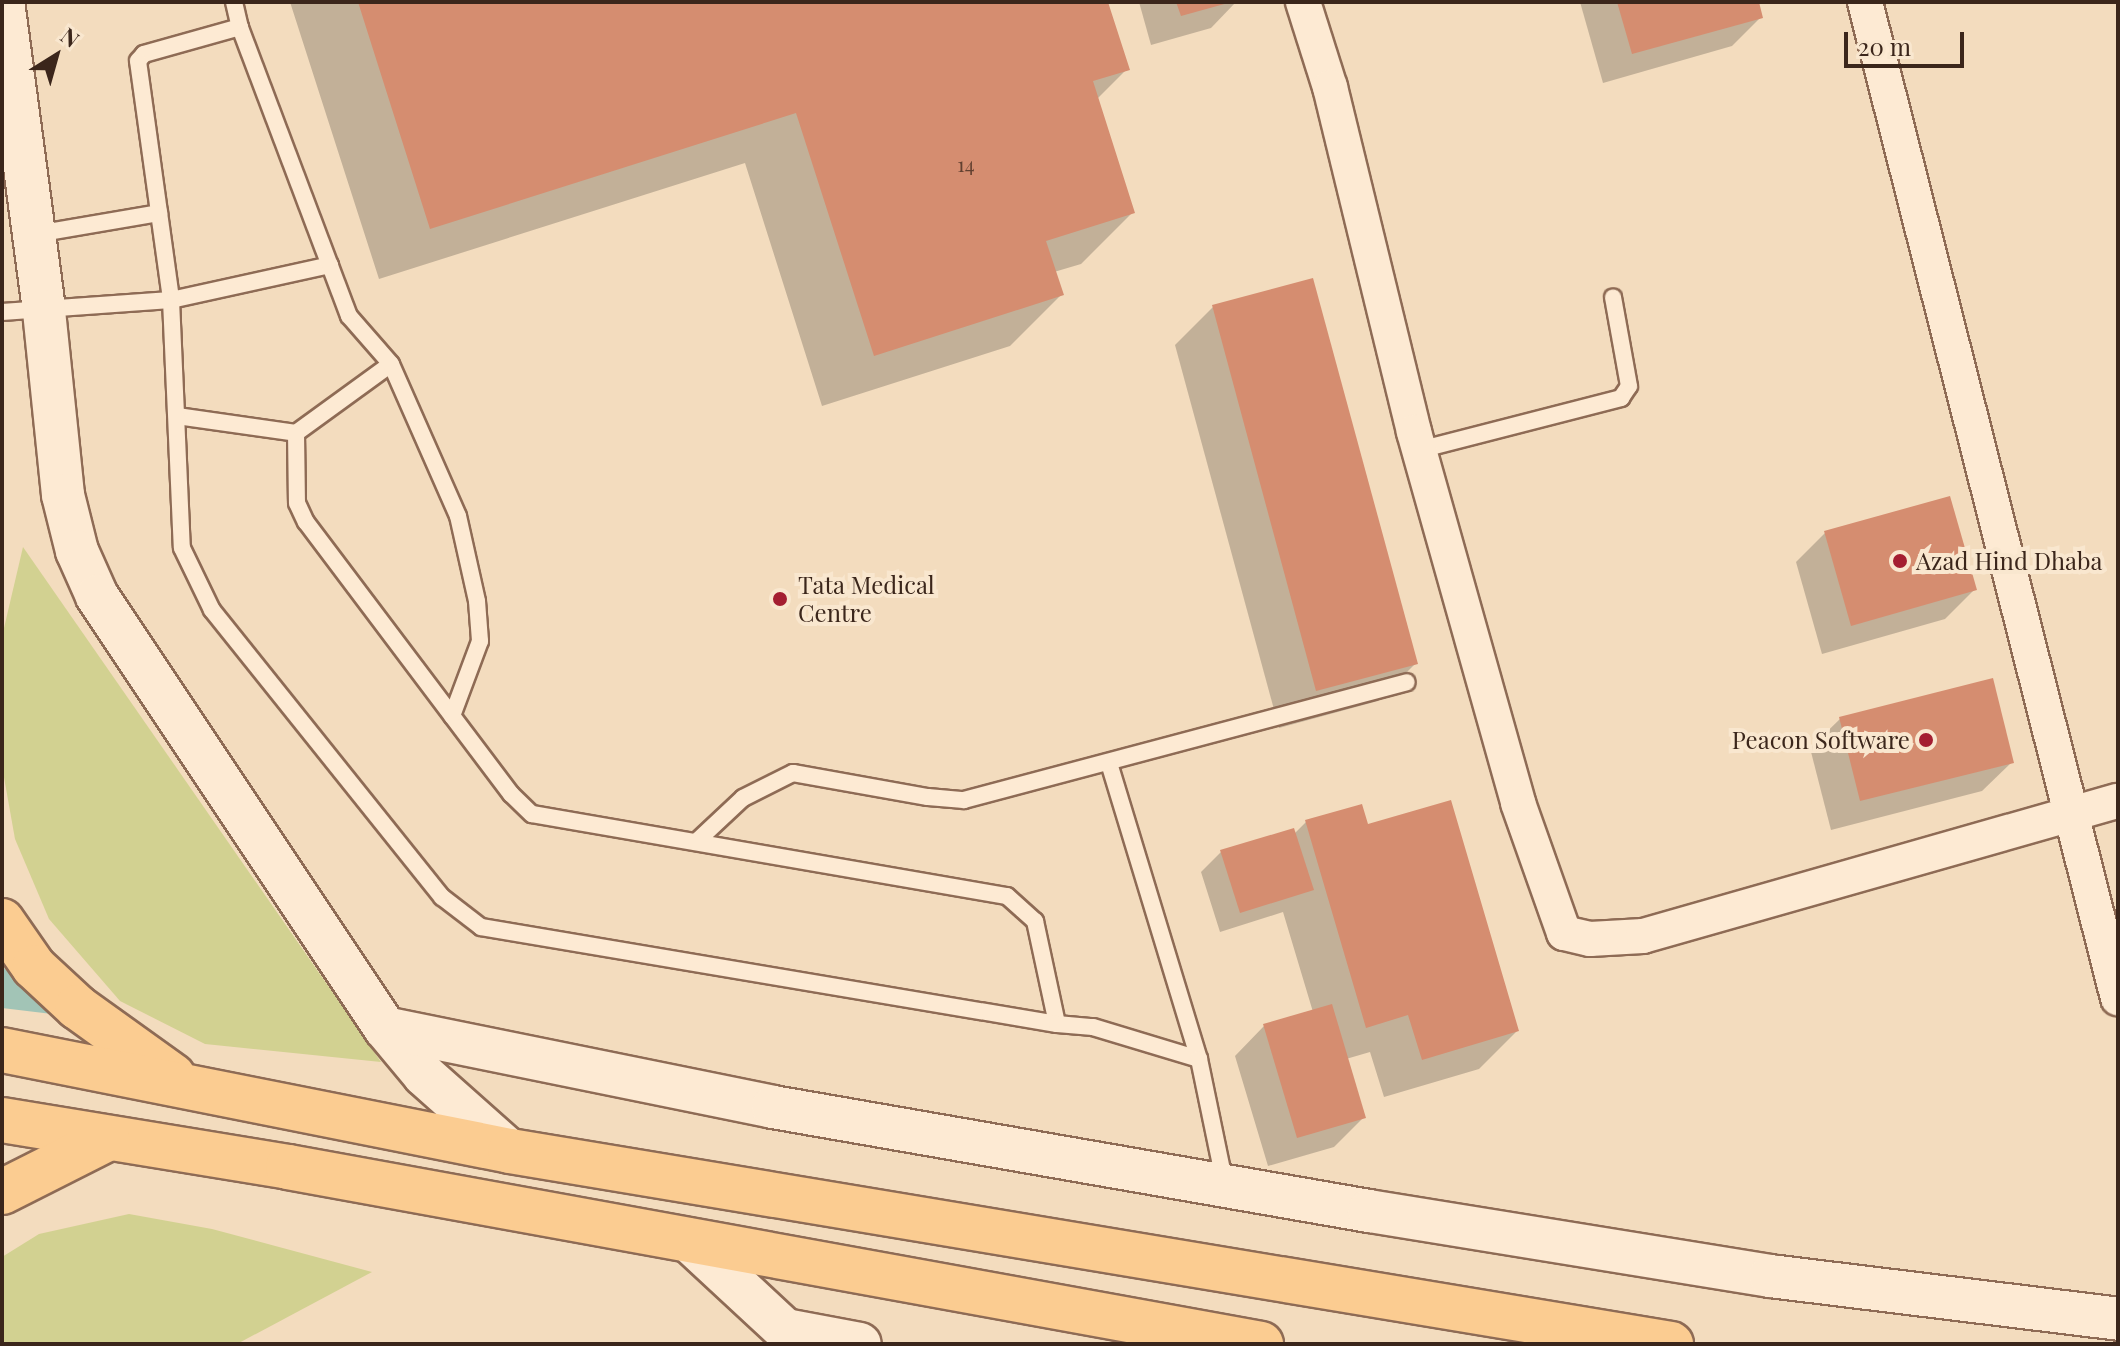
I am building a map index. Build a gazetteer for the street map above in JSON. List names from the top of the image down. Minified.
{"places":["Azad Hind Dhaba","Tata Medical Centre","Peacon Software"],"house_numbers":["14"],"scale_bar":"20 m","north":"top right"}
